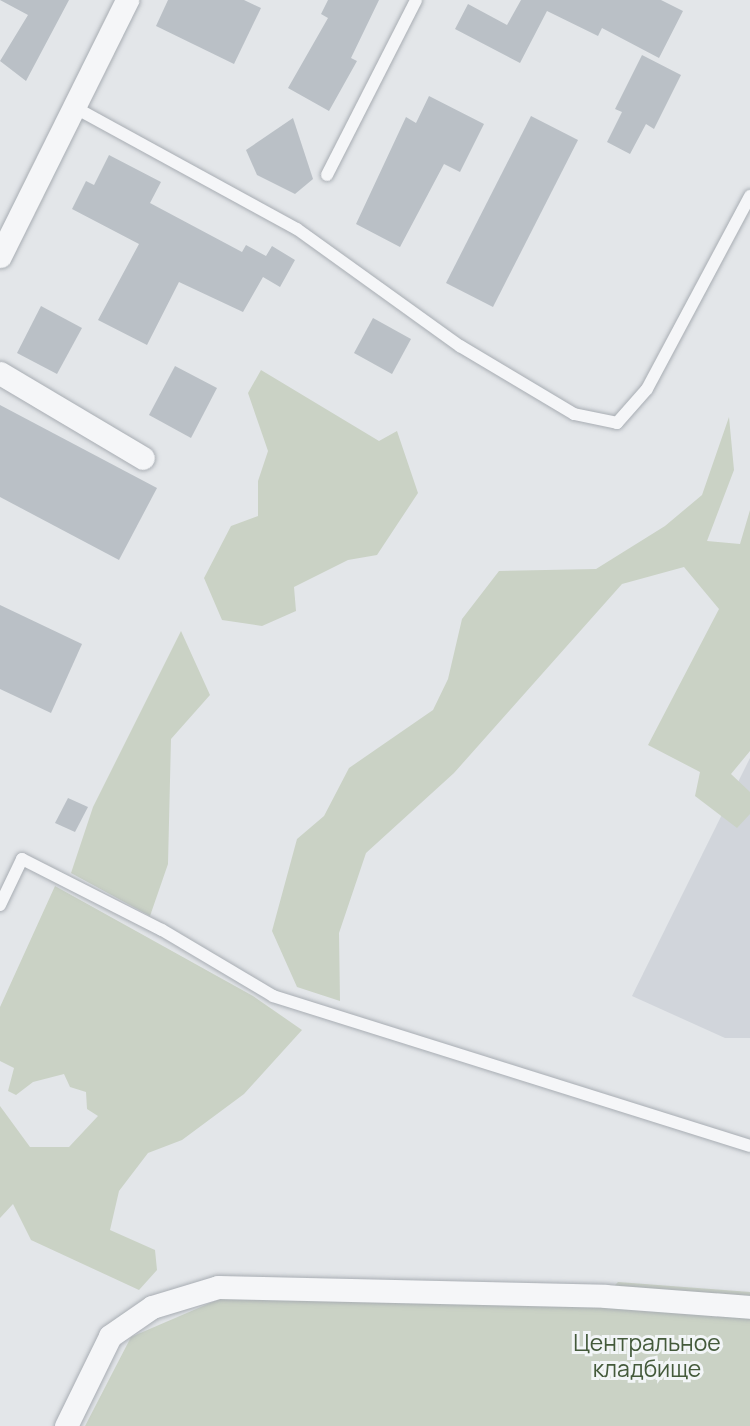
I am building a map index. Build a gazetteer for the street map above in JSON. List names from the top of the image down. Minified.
{"parks":["Центральное кладбище"]}
